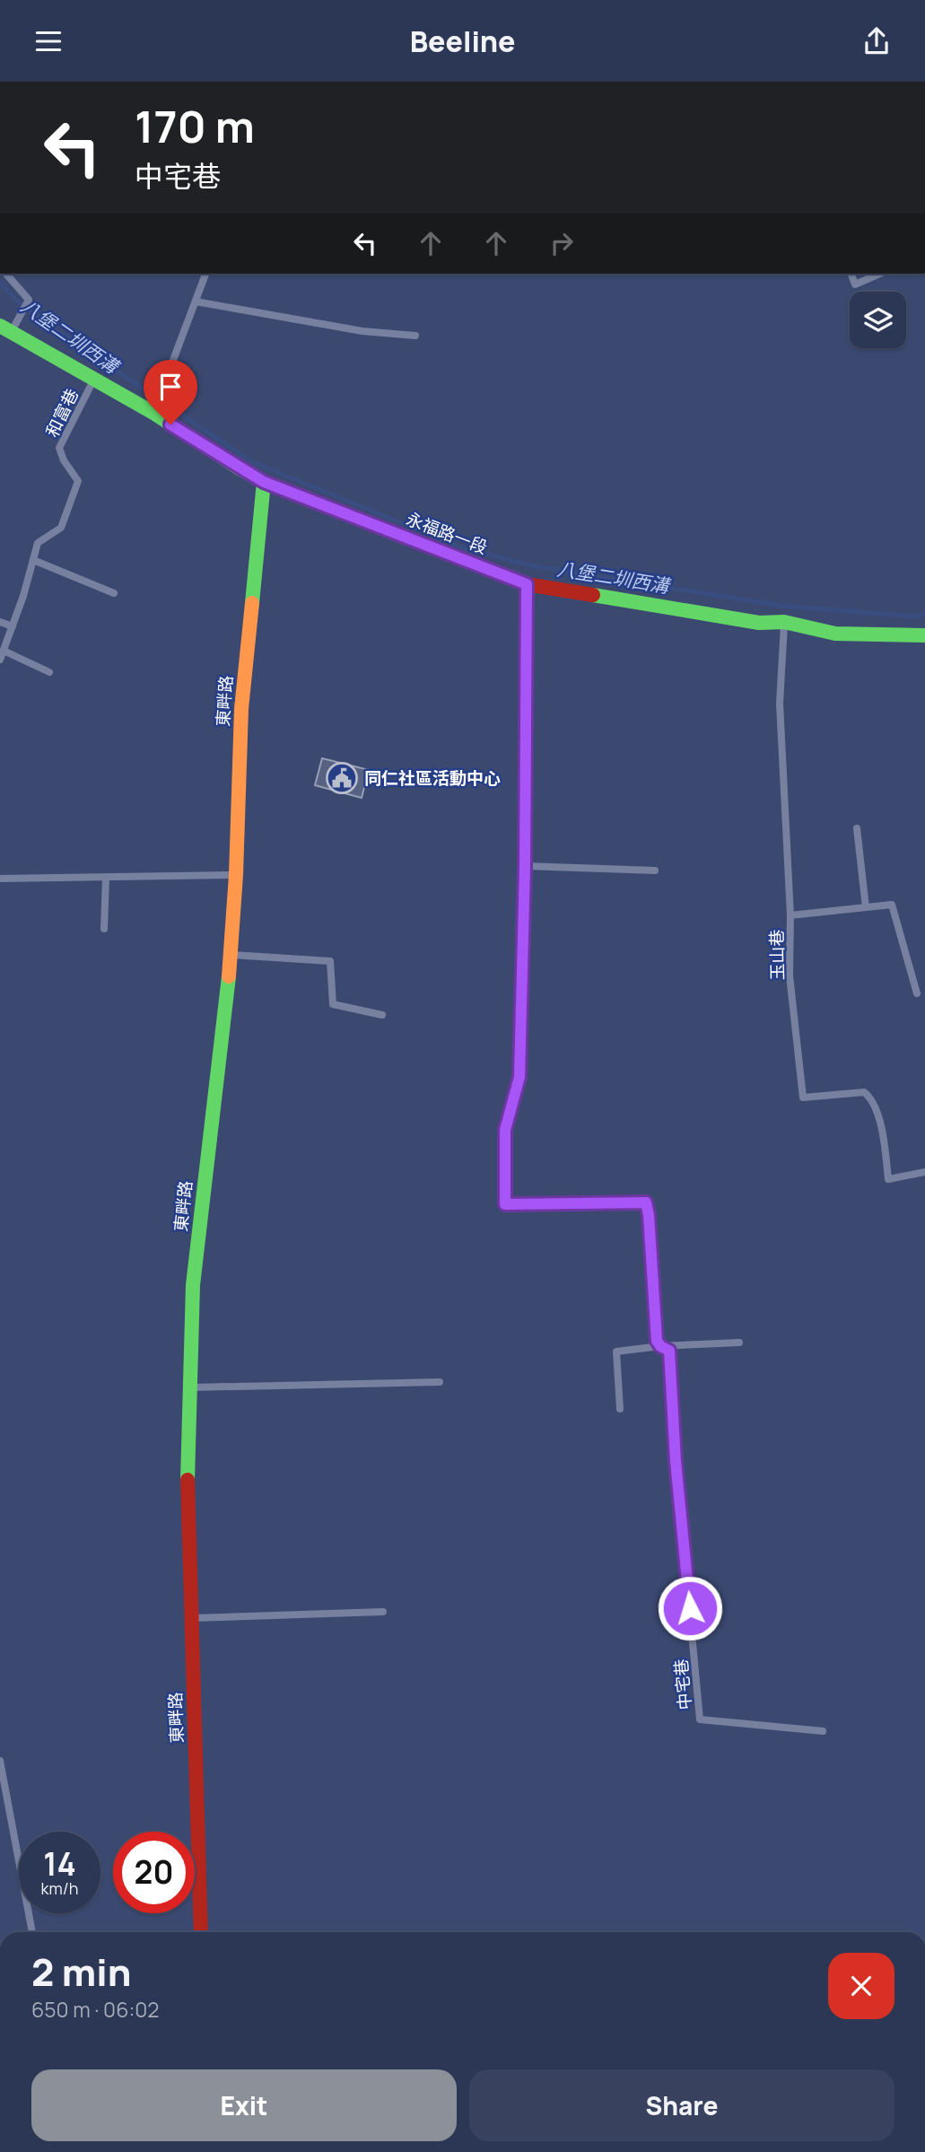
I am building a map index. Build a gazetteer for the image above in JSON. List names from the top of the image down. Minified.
{"streets":{"street":["永福路一段","東畔路"],"lane":["和富巷","玉山巷","中宅巷"]},"crossings":[["和富巷","永福路一段"],["永福路一段","東畔路"],["永福路一段","玉山巷"],["永福路一段","中宅巷"]],"water":["八堡二圳西溝"],"places":{"public building":["同仁社區活動中心"]},"page":{"header":"Beeline","turn":["170 m","中宅巷"],"speed":"14 km/h","limit":"20","heading":["2 min","650 m · 06:02"],"buttons":["Exit","Share"]}}
